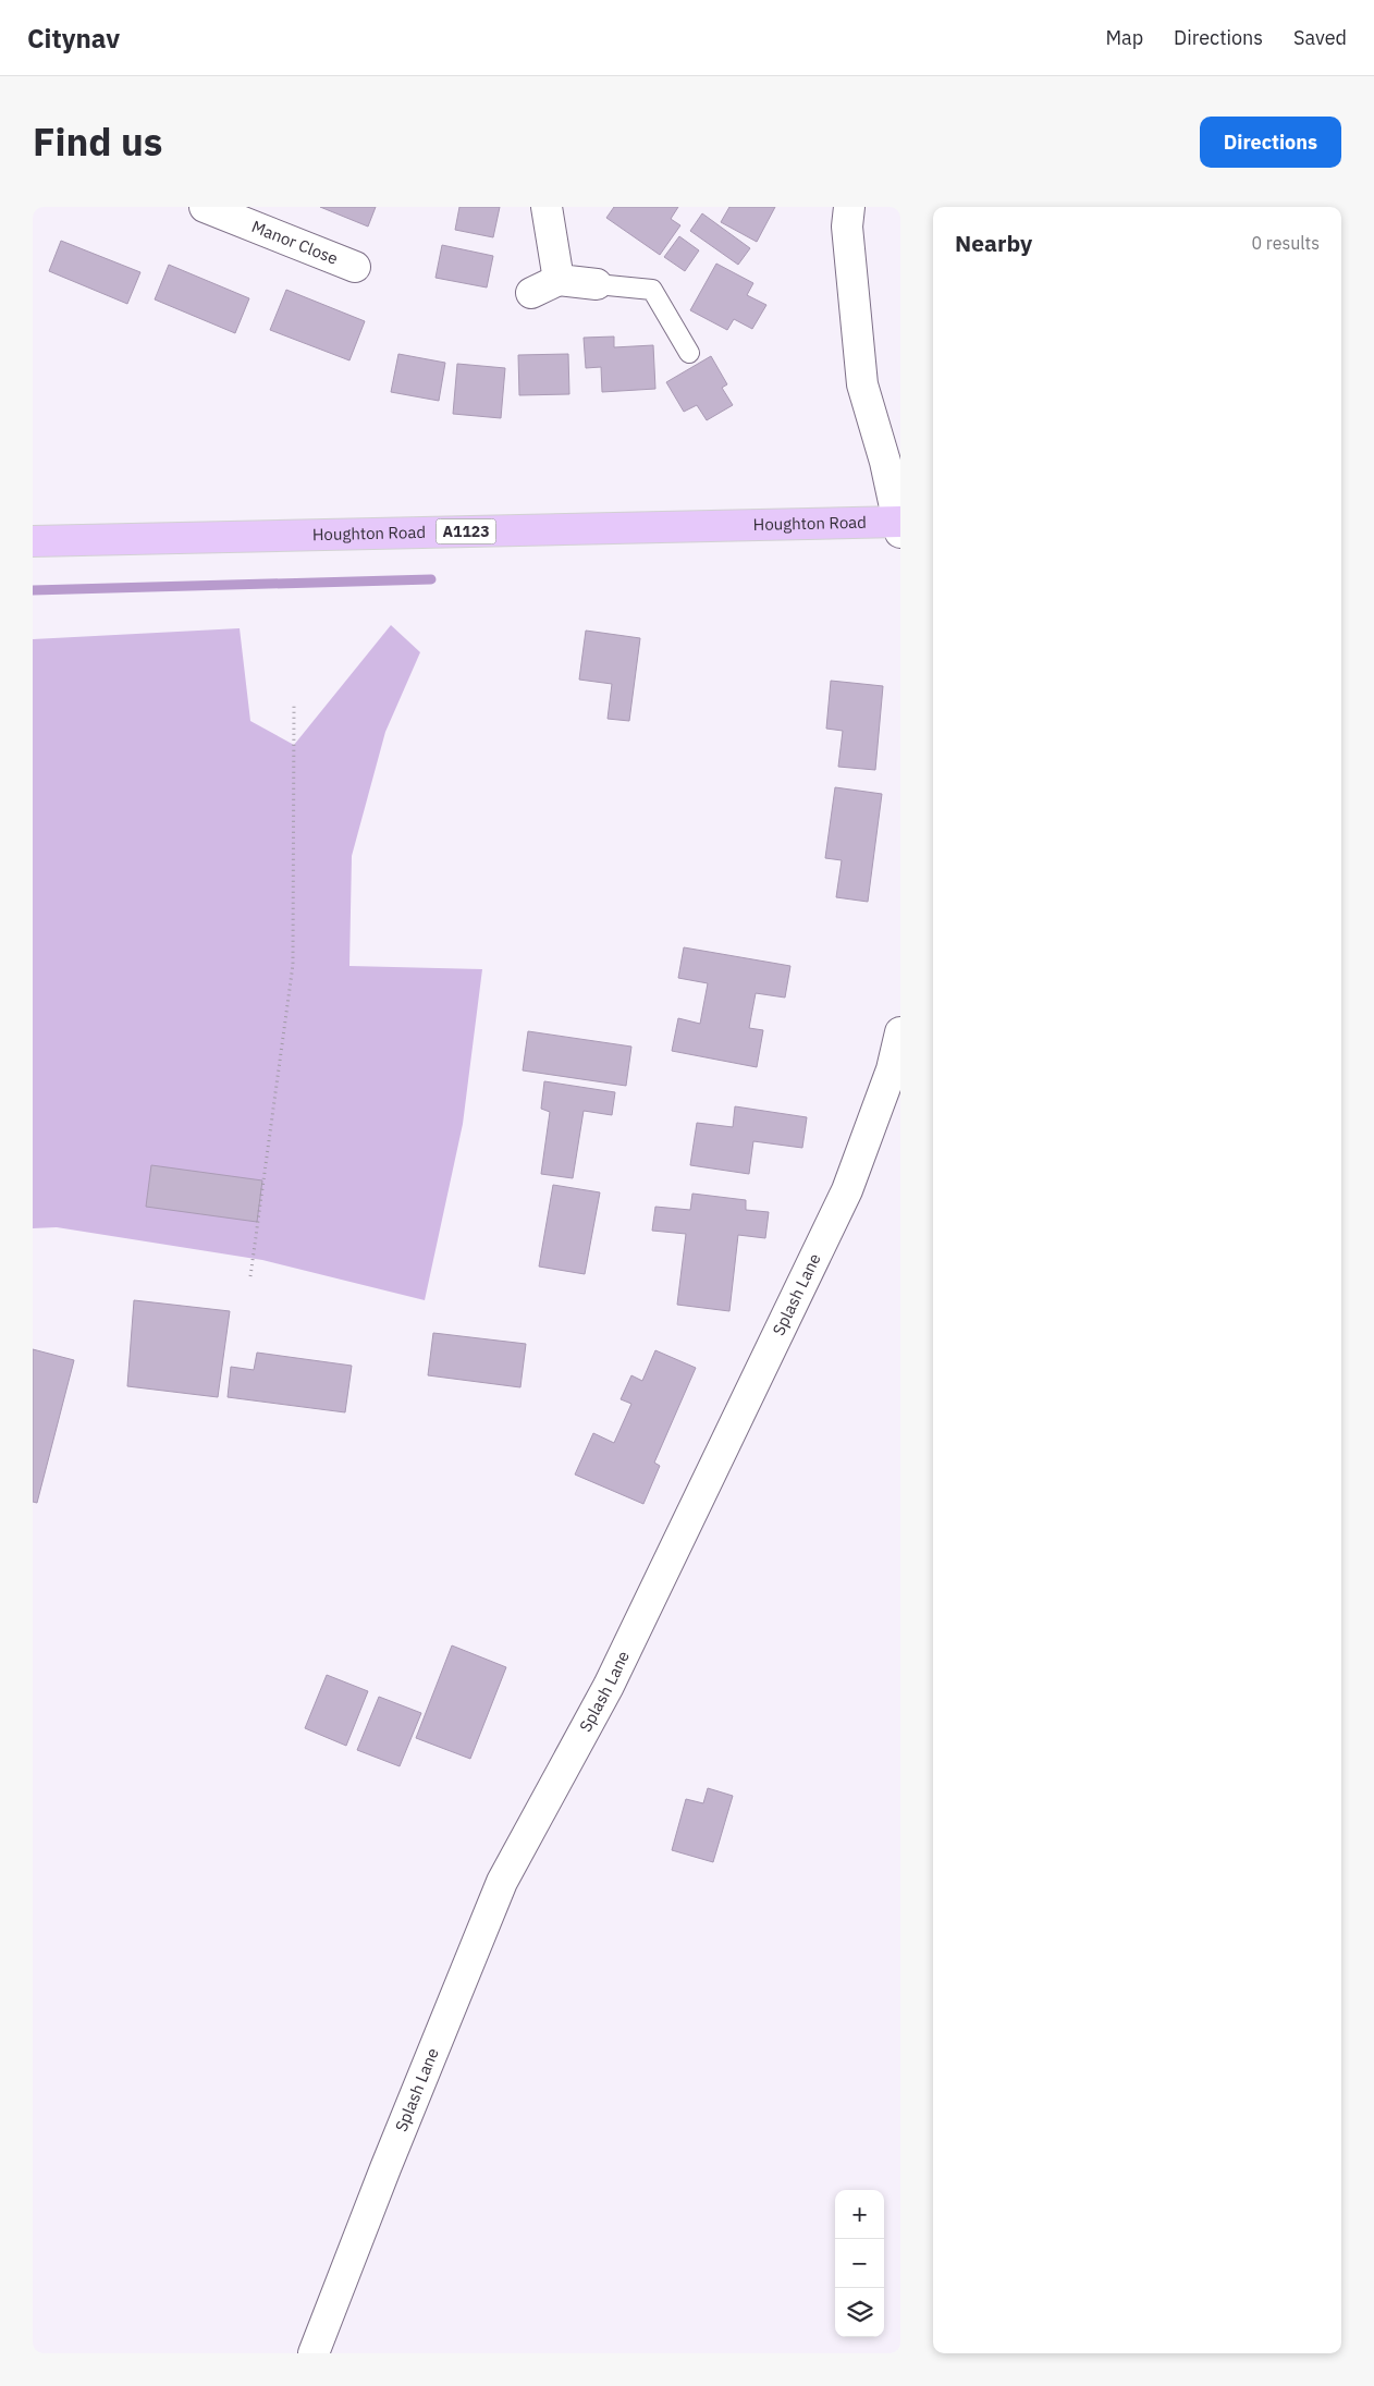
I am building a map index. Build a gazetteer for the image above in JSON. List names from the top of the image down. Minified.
{"streets":{"main road":["Houghton Road","A1123"],"street":["Manor Close","Splash Lane"]},"page":{"header":"Citynav","nav":["Map","Directions","Saved"],"title":"Find us","buttons":"Directions","heading":["Nearby","0 results"],"map_buttons":["+","−"]}}
